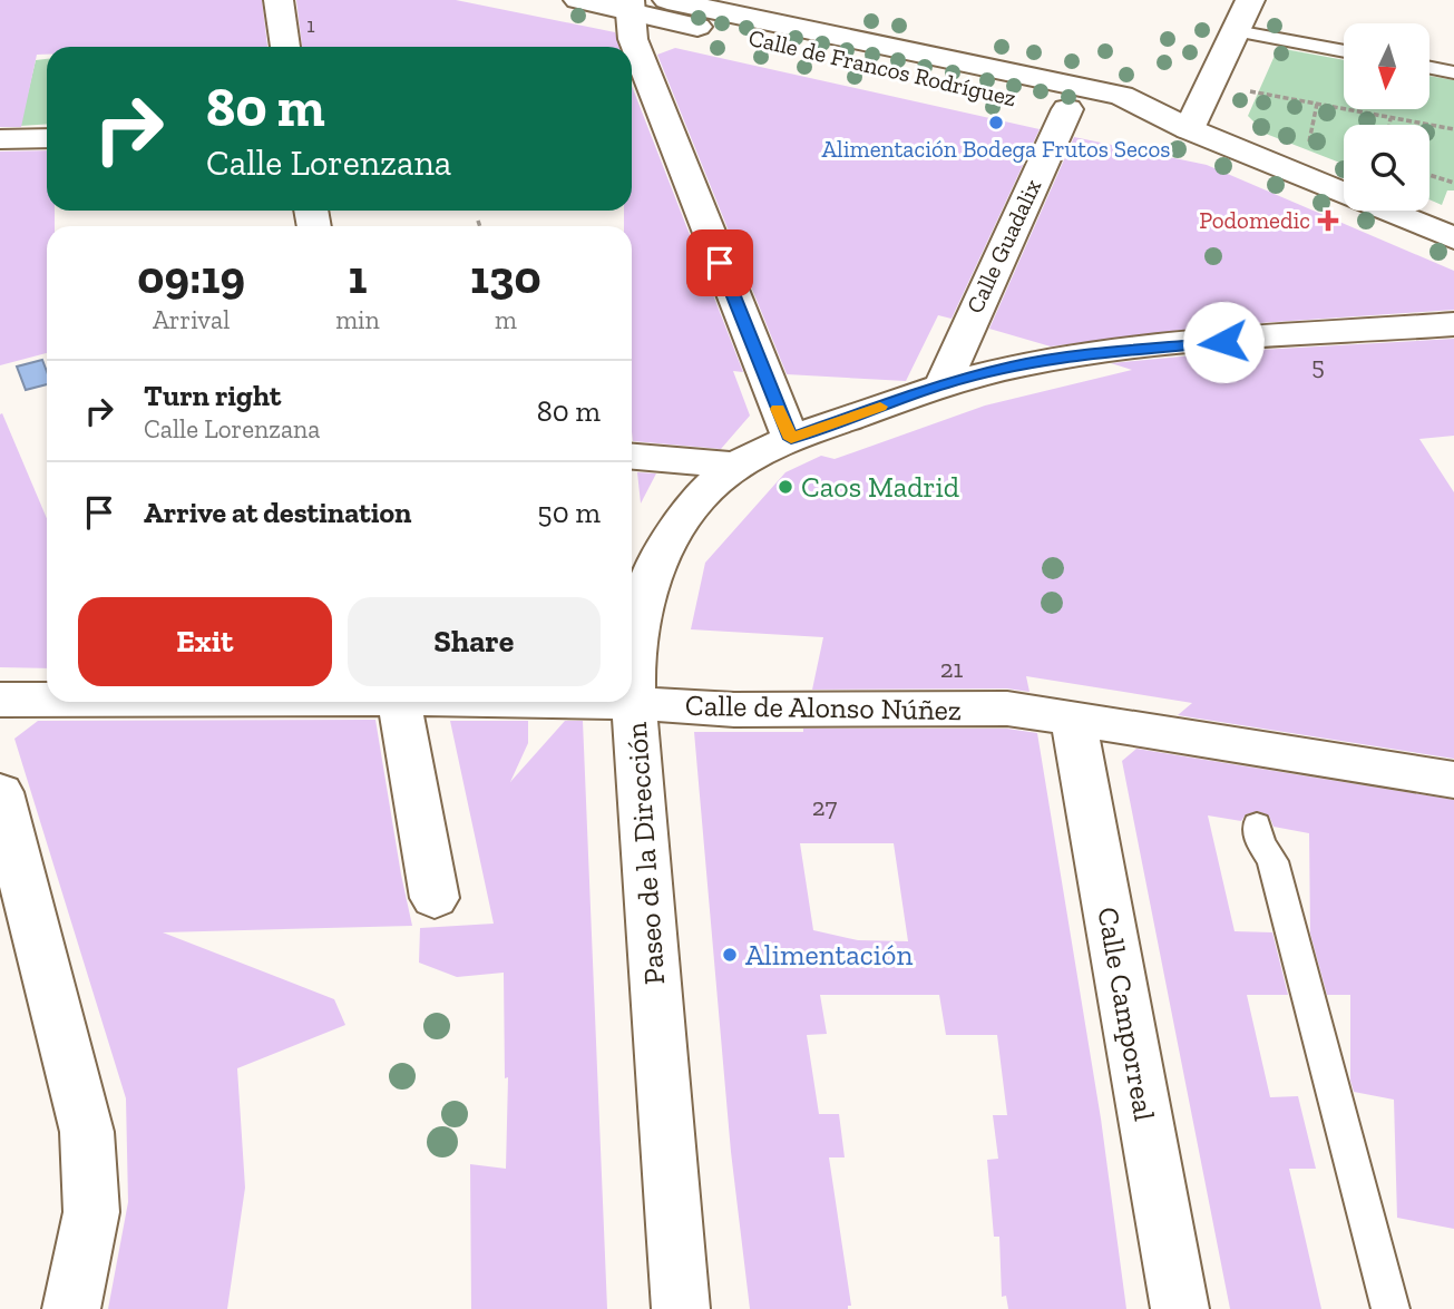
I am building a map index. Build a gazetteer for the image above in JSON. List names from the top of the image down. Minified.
{"streets":{"street":["Calle de Francos Rodríguez","Calle Guadalix","Calle de Alonso Núñez","Paseo de la Dirección","Calle Camporreal"]},"crossings":[["Calle de Francos Rodríguez","Calle Guadalix"],["Calle Guadalix","Paseo de la Dirección"],["Calle de Alonso Núñez","Paseo de la Dirección"],["Calle de Alonso Núñez","Calle Camporreal"]],"places":{"other":["Alimentación Bodega Frutos Secos","Caos Madrid","Alimentación"],"health":["Podomedic"]},"house_numbers":["1","5","21","27"],"north":"bottom","page":{"turn":["80 m","Calle Lorenzana"],"eta":["09:19","Arrival","1","min","130","m"],"list":[{"name":"Turn right","note":"Calle Lorenzana","value":"80 m"},{"name":"Arrive at destination","value":"50 m"}],"buttons":["Exit","Share"]}}
